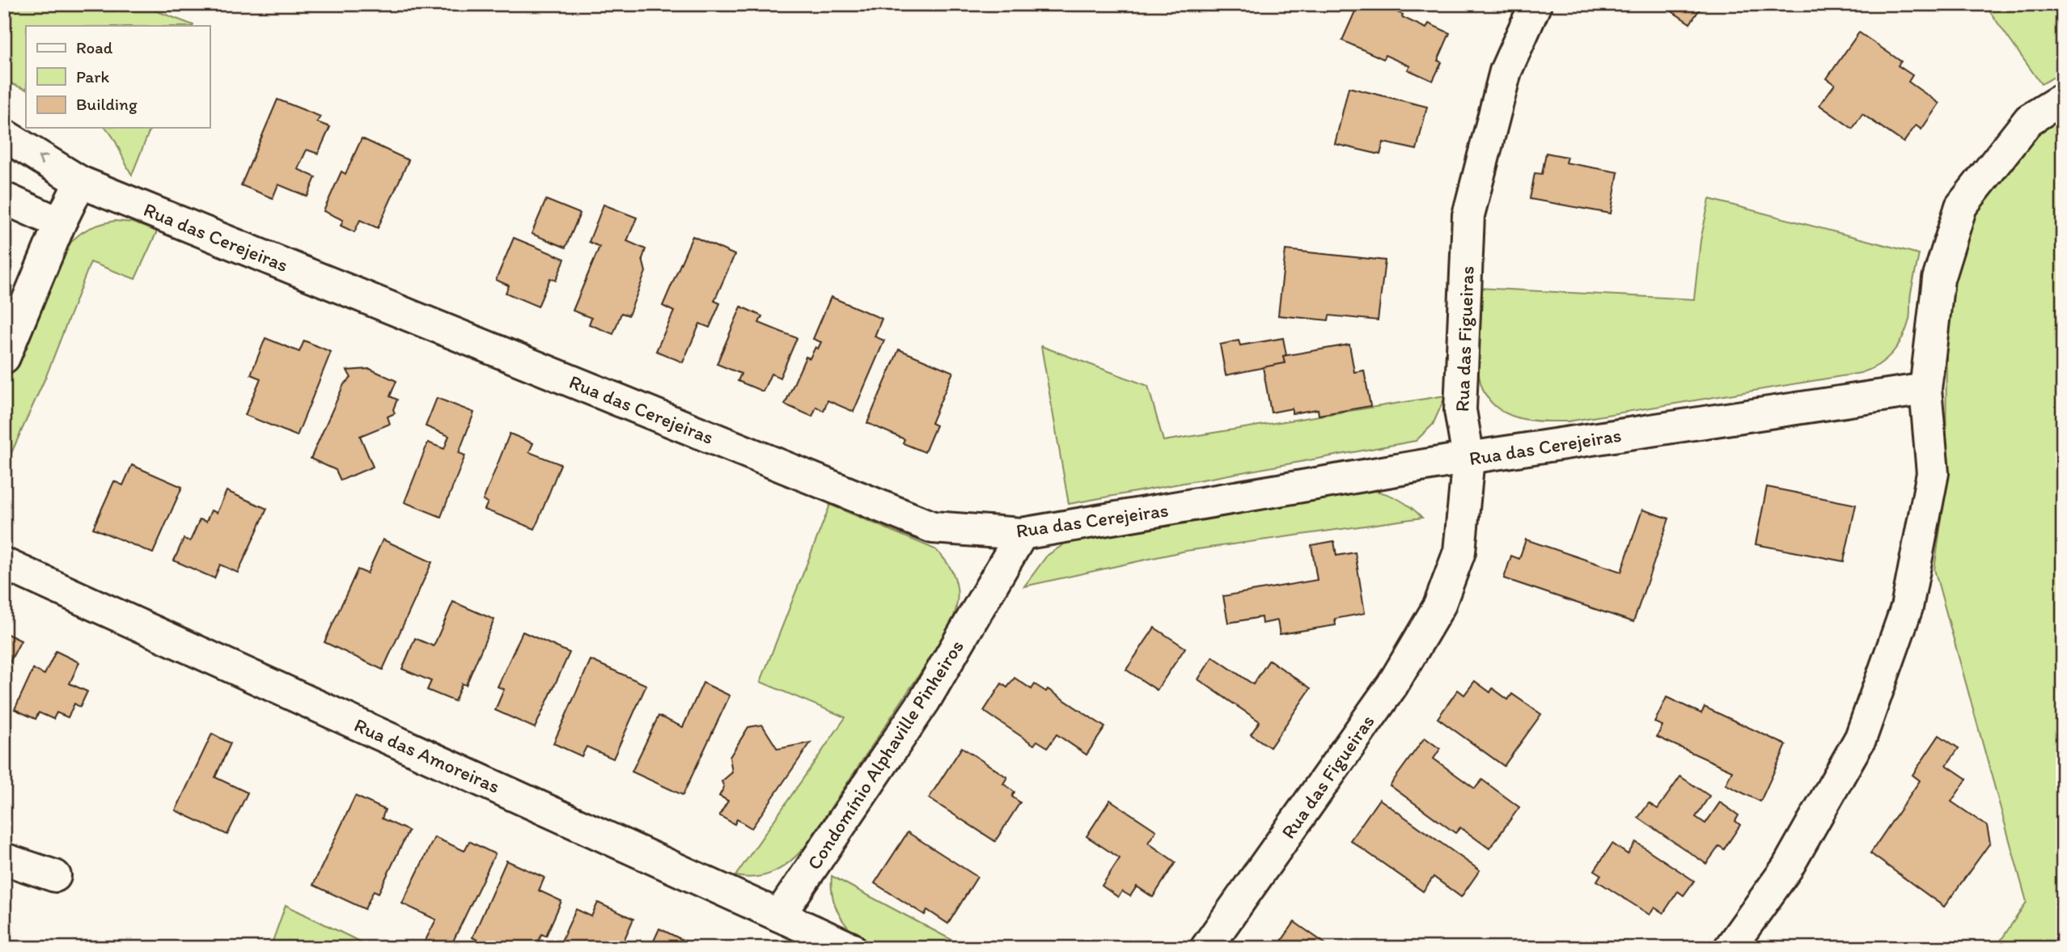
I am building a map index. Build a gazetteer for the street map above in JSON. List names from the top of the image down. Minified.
{"streets":{"street":["Rua das Cerejeiras","Rua das Figueiras","Condomínio Alphaville Pinheiros","Rua das Amoreiras"]},"crossings":[["Rua das Cerejeiras","Rua das Figueiras"],["Rua das Cerejeiras","Condomínio Alphaville Pinheiros"],["Condomínio Alphaville Pinheiros","Rua das Amoreiras"]],"legend":["Road","Park","Building"]}
